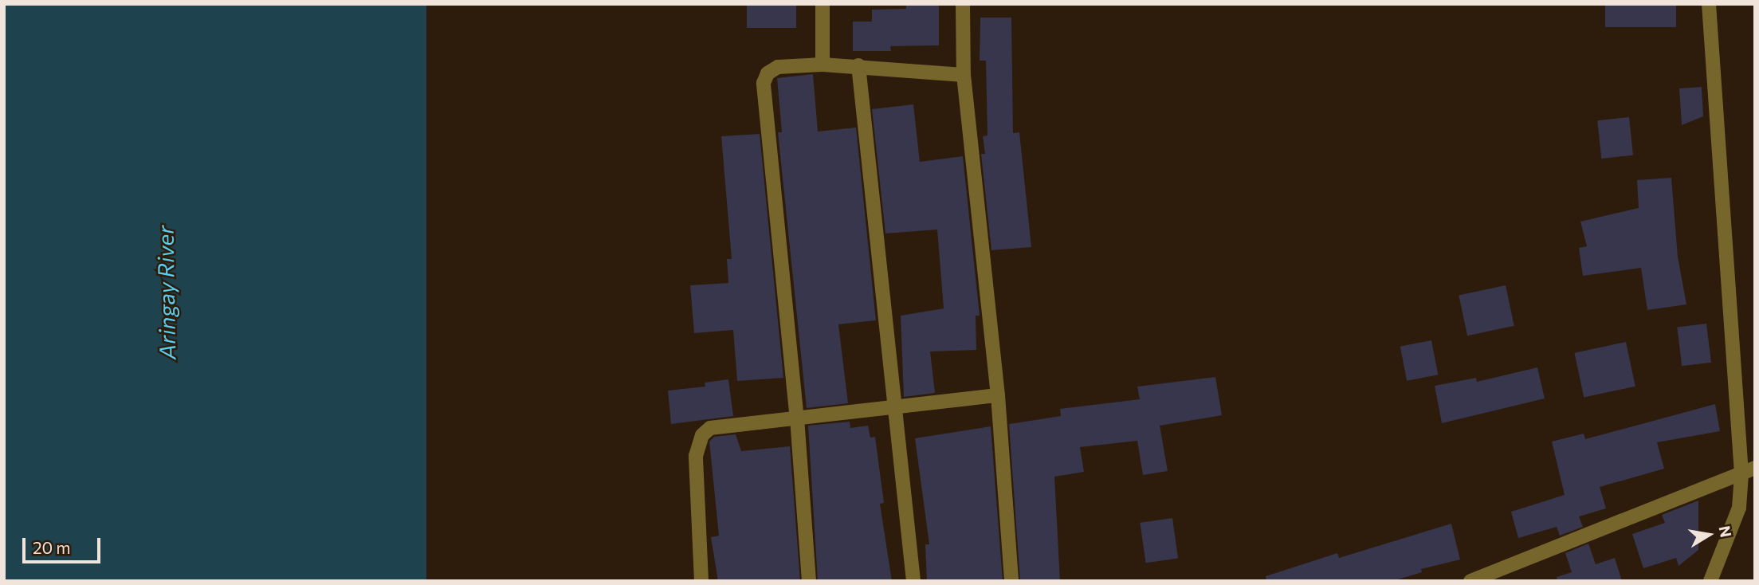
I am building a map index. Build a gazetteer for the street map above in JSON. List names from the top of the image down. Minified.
{"water":["Aringay River"],"scale_bar":"20 m","north":"right"}
